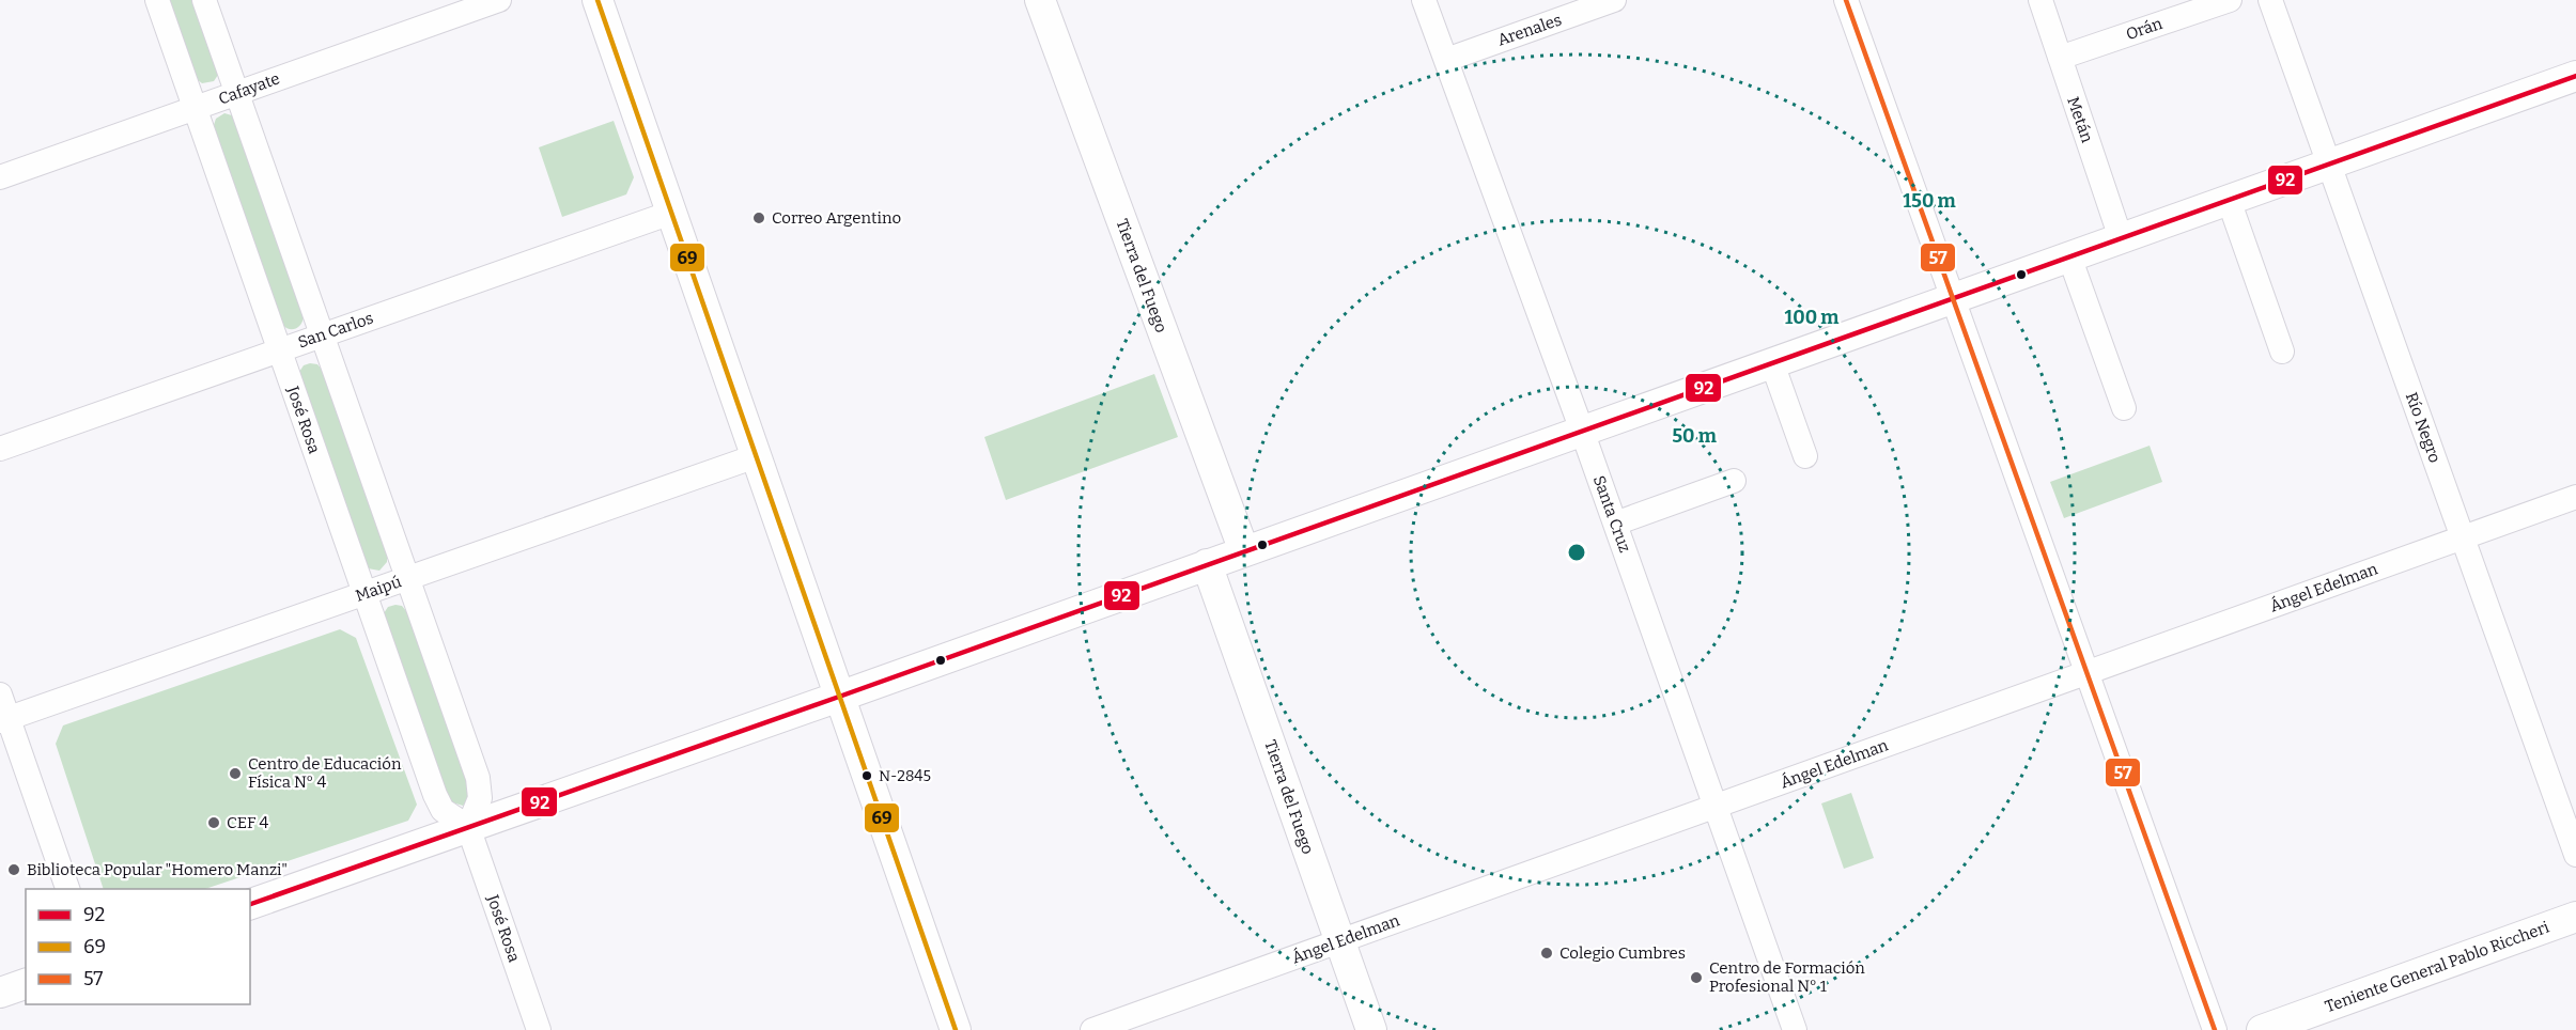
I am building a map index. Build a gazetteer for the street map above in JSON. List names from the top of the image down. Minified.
{"streets":{"street":["Orán","Arenales","Cafayate","Metán","Tierra del Fuego","San Carlos","José Rosa","Río Negro","Santa Cruz","Ángel Edelman","Maipú","Teniente General Pablo Riccheri"]},"crossings":[["Orán","Metán"],["Arenales","Santa Cruz"],["Cafayate","José Rosa"],["Tierra del Fuego","Ángel Edelman"],["San Carlos","José Rosa"],["José Rosa","Maipú"],["Río Negro","Ángel Edelman"],["Santa Cruz","Ángel Edelman"]],"places":["Correo Argentino","Centro de Educación Física N° 4","N-2845","CEF 4","Biblioteca Popular \"Homero Manzi\"","Colegio Cumbres","Centro de Formación Profesional N° 1"],"lines":["transit line 69","transit line 57","transit line 92"],"legend":["92","69","57"],"rings":["150 m","100 m","50 m"]}
